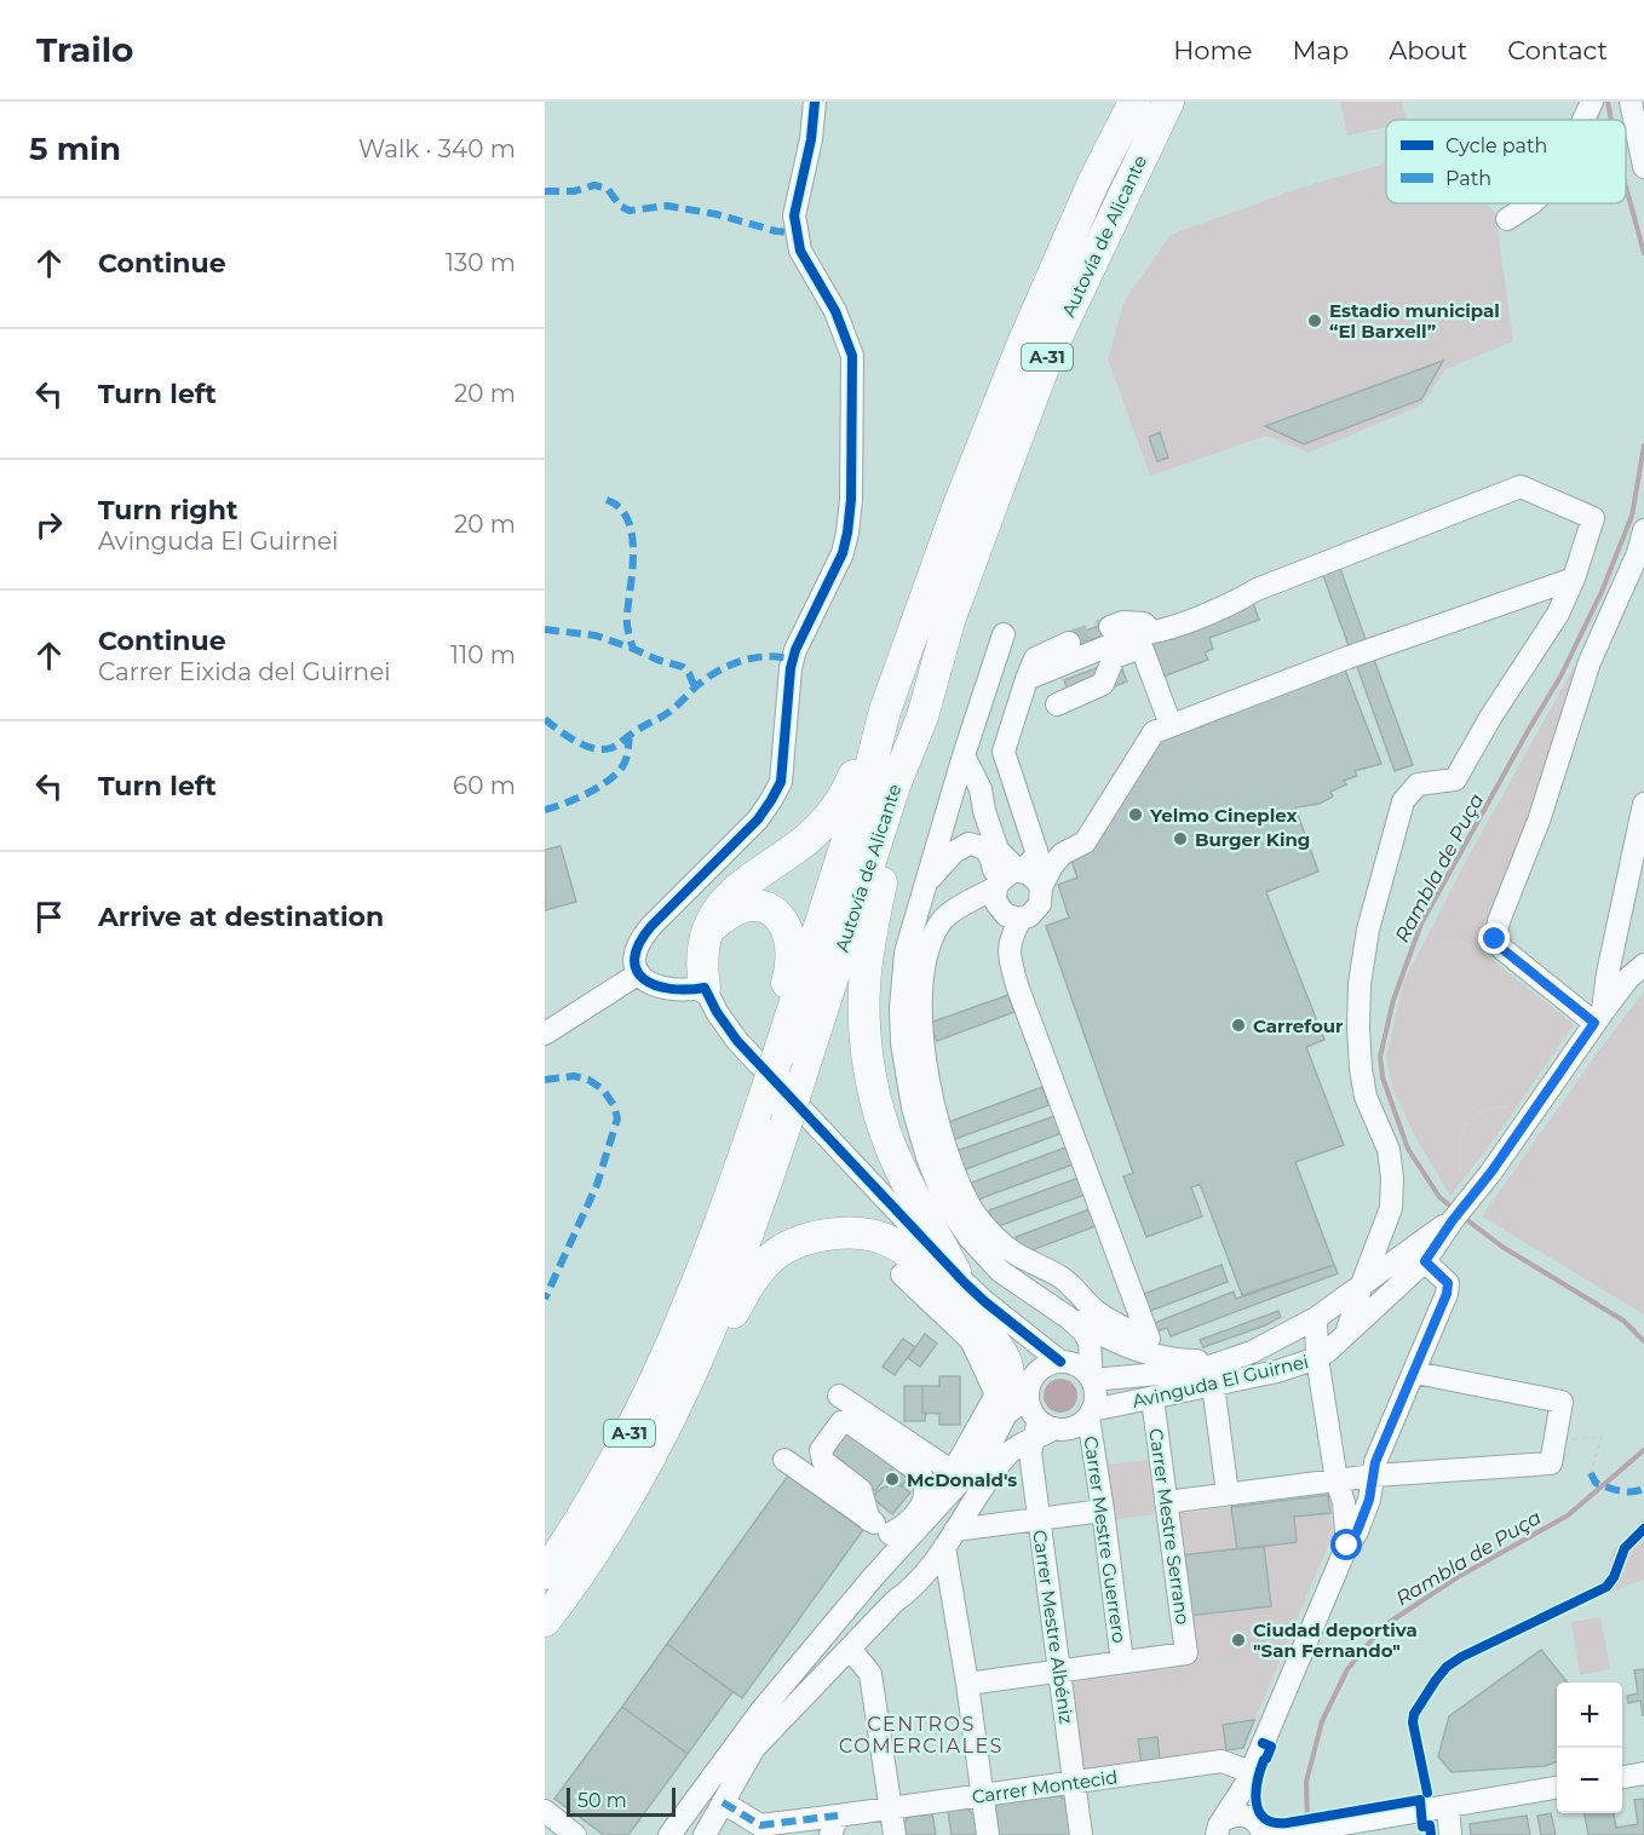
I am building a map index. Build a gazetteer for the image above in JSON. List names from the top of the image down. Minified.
{"streets":{"highway":["Autovía de Alicante","A-31"],"street":["Avinguda El Guirnei","Carrer Mestre Serrano","Carrer Mestre Guerrero","Carrer Mestre Albéniz","Carrer Montecid"]},"crossings":[["Avinguda El Guirnei","Carrer Mestre Serrano"],["Avinguda El Guirnei","Carrer Mestre Guerrero"],["Avinguda El Guirnei","Carrer Mestre Albéniz"],["Carrer Mestre Serrano","Carrer Mestre Guerrero"],["Carrer Mestre Guerrero","Carrer Mestre Albéniz"],["Carrer Mestre Albéniz","Carrer Montecid"]],"districts":["CENTROS COMERCIALES"],"water":["Rambla de Puça"],"places":["Estadio municipal “El Barxell”","Yelmo Cineplex","Burger King","Carrefour","McDonald's","Ciudad deportiva \"San Fernando\""],"legend":["Cycle path","Path"],"scale_bar":"50 m","page":{"header":"Trailo","nav":["Home","Map","About","Contact"],"heading":["5 min","Walk · 340 m"],"list":[["Continue","130 m"],["Turn left","20 m"],["Turn right","Avinguda El Guirnei","20 m"],["Continue","Carrer Eixida del Guirnei","110 m"],["Turn left","60 m"],"Arrive at destination"],"map_buttons":["+","−"],"scale":"50 m"}}
